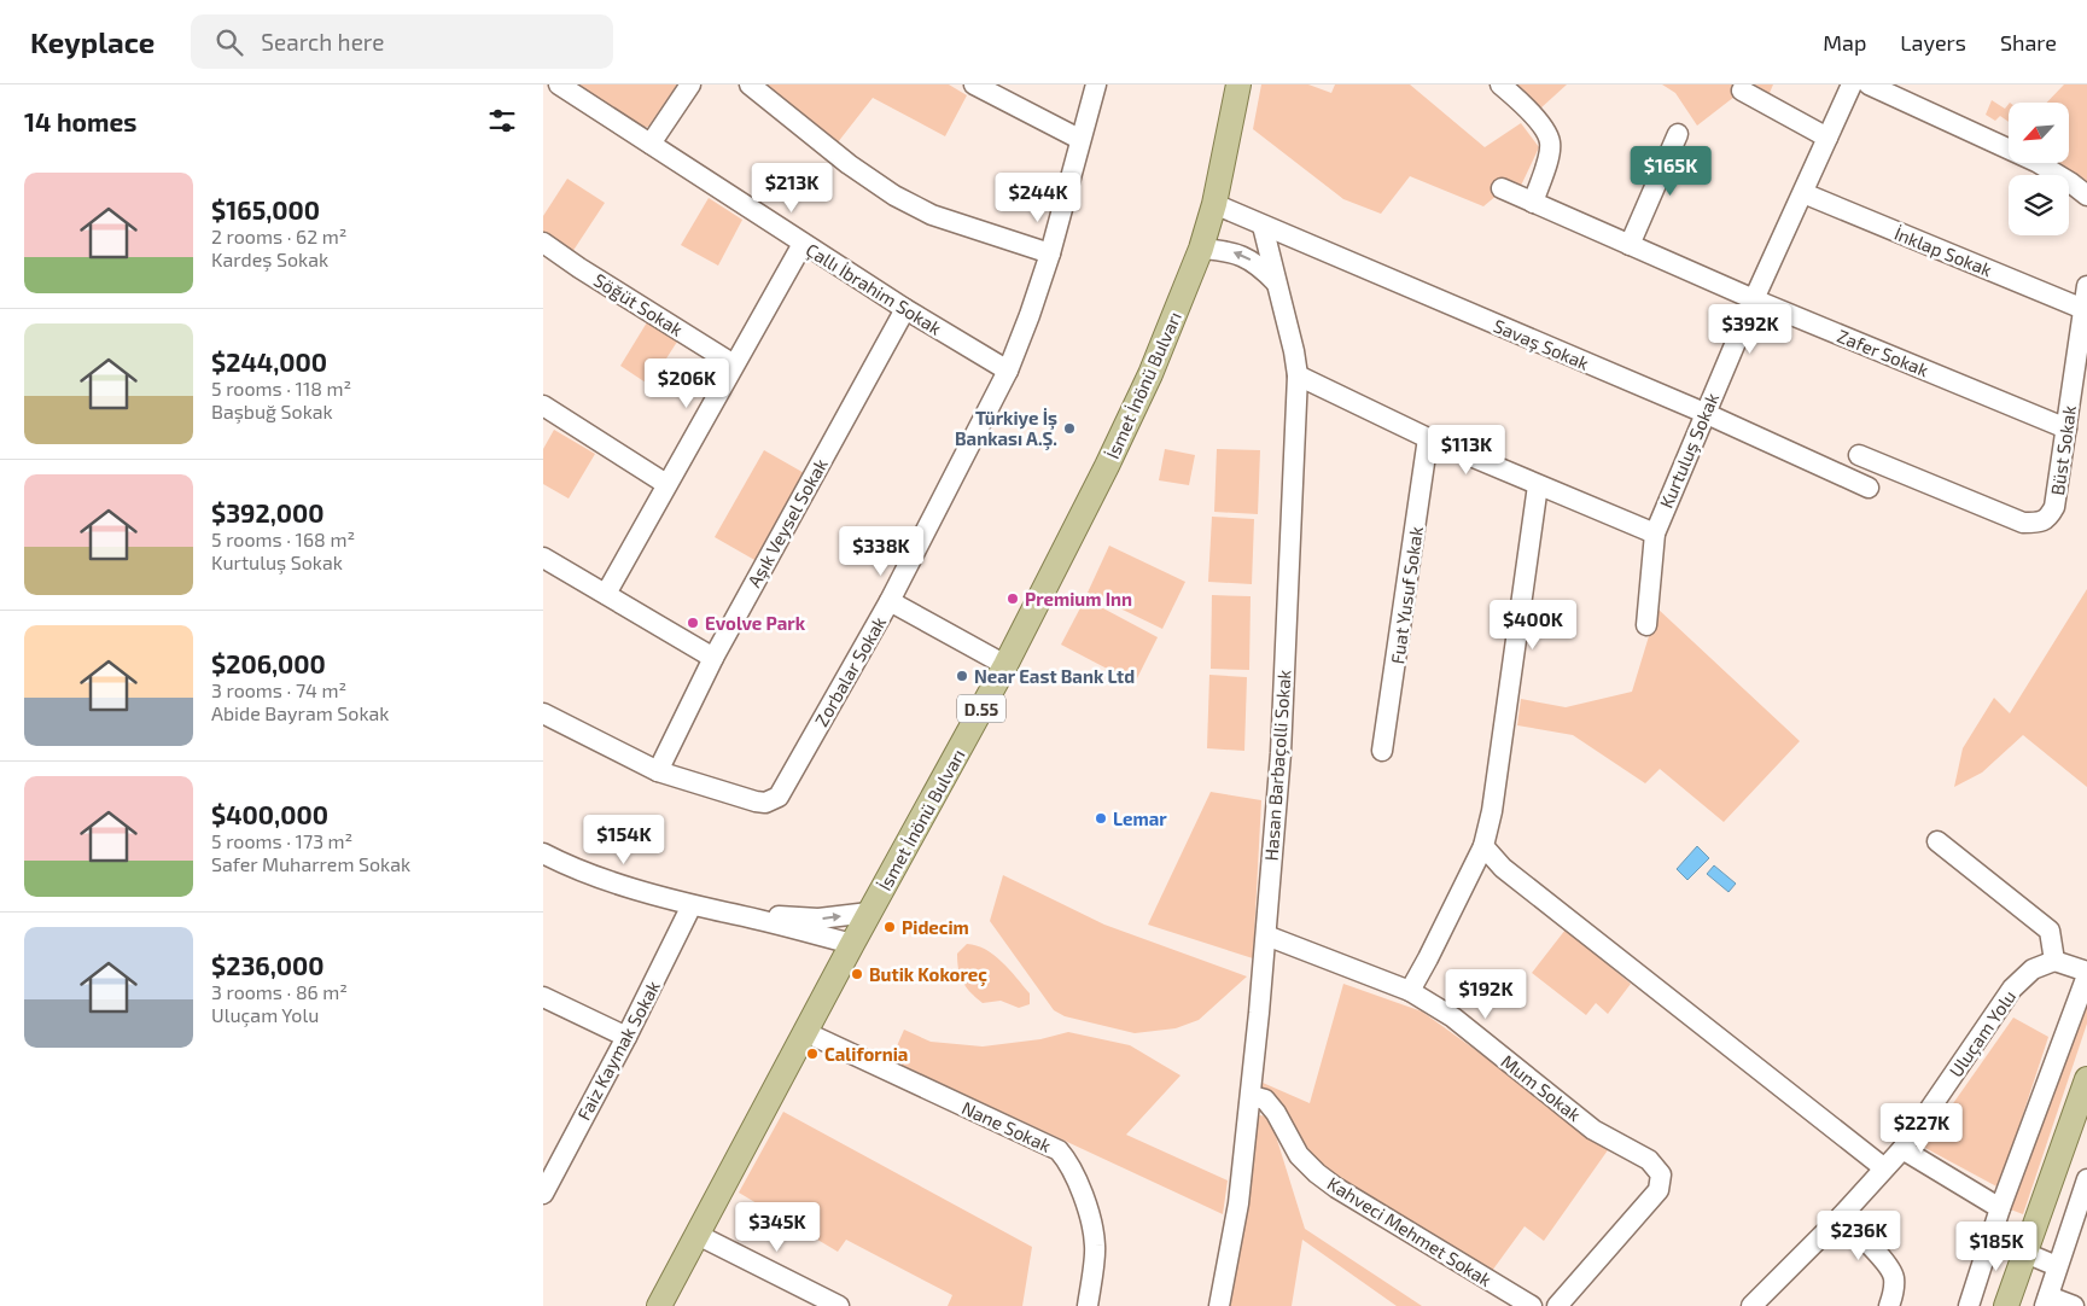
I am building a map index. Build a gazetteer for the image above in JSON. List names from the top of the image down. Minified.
{"streets":{"main road":["İsmet İnönü Bulvarı","D.55"],"street":["İnklap Sokak","Çallı İbrahim Sokak","Söğüt Sokak","Savaş Sokak","Zafer Sokak","Kurtuluş Sokak","Büst Sokak","Aşık Veysel Sokak","Fuat Yusuf Sokak","Zorbalar Sokak","Hasan Barbaçolli Sokak","Uluçam Yolu","Faiz Kaymak Sokak","Mum Sokak","Nane Sokak","Kahveci Mehmet Sokak"]},"crossings":[["İnklap Sokak","Kurtuluş Sokak"],["İnklap Sokak","Büst Sokak"],["Çallı İbrahim Sokak","Aşık Veysel Sokak"],["Çallı İbrahim Sokak","Zorbalar Sokak"],["Savaş Sokak","İsmet İnönü Bulvarı"],["Savaş Sokak","Kurtuluş Sokak"],["Savaş Sokak","Büst Sokak"],["Savaş Sokak","Hasan Barbaçolli Sokak"],["Zafer Sokak","Kurtuluş Sokak"],["Zafer Sokak","Büst Sokak"],["İsmet İnönü Bulvarı","Nane Sokak"],["Aşık Veysel Sokak","Zorbalar Sokak"],["Hasan Barbaçolli Sokak","Mum Sokak"],["Hasan Barbaçolli Sokak","Kahveci Mehmet Sokak"]],"places":["Türkiye İş Bankası A.Ş.","Premium Inn","Evolve Park","Near East Bank Ltd","Lemar","Pidecim","Butik Kokoreç","California"],"north":"bottom left","page":{"header":"Keyplace","search":"Search here","nav":["Map","Layers","Share"],"heading":"14 homes","price":["$165K","$213K","$244K","$392K","$206K","$113K","$338K","$400K","$154K","$192K","$227K","$345K","$236K","$185K"],"list":[{"name":"$165,000","note":"2 rooms · 62 m² · Kardeş Sokak"},{"name":"$244,000","note":"5 rooms · 118 m² · Başbuğ Sokak"},{"name":"$392,000","note":"5 rooms · 168 m² · Kurtuluş Sokak"},{"name":"$206,000","note":"3 rooms · 74 m² · Abide Bayram Sokak"},{"name":"$400,000","note":"5 rooms · 173 m² · Safer Muharrem Sokak"},{"name":"$236,000","note":"3 rooms · 86 m² · Uluçam Yolu"}]}}
